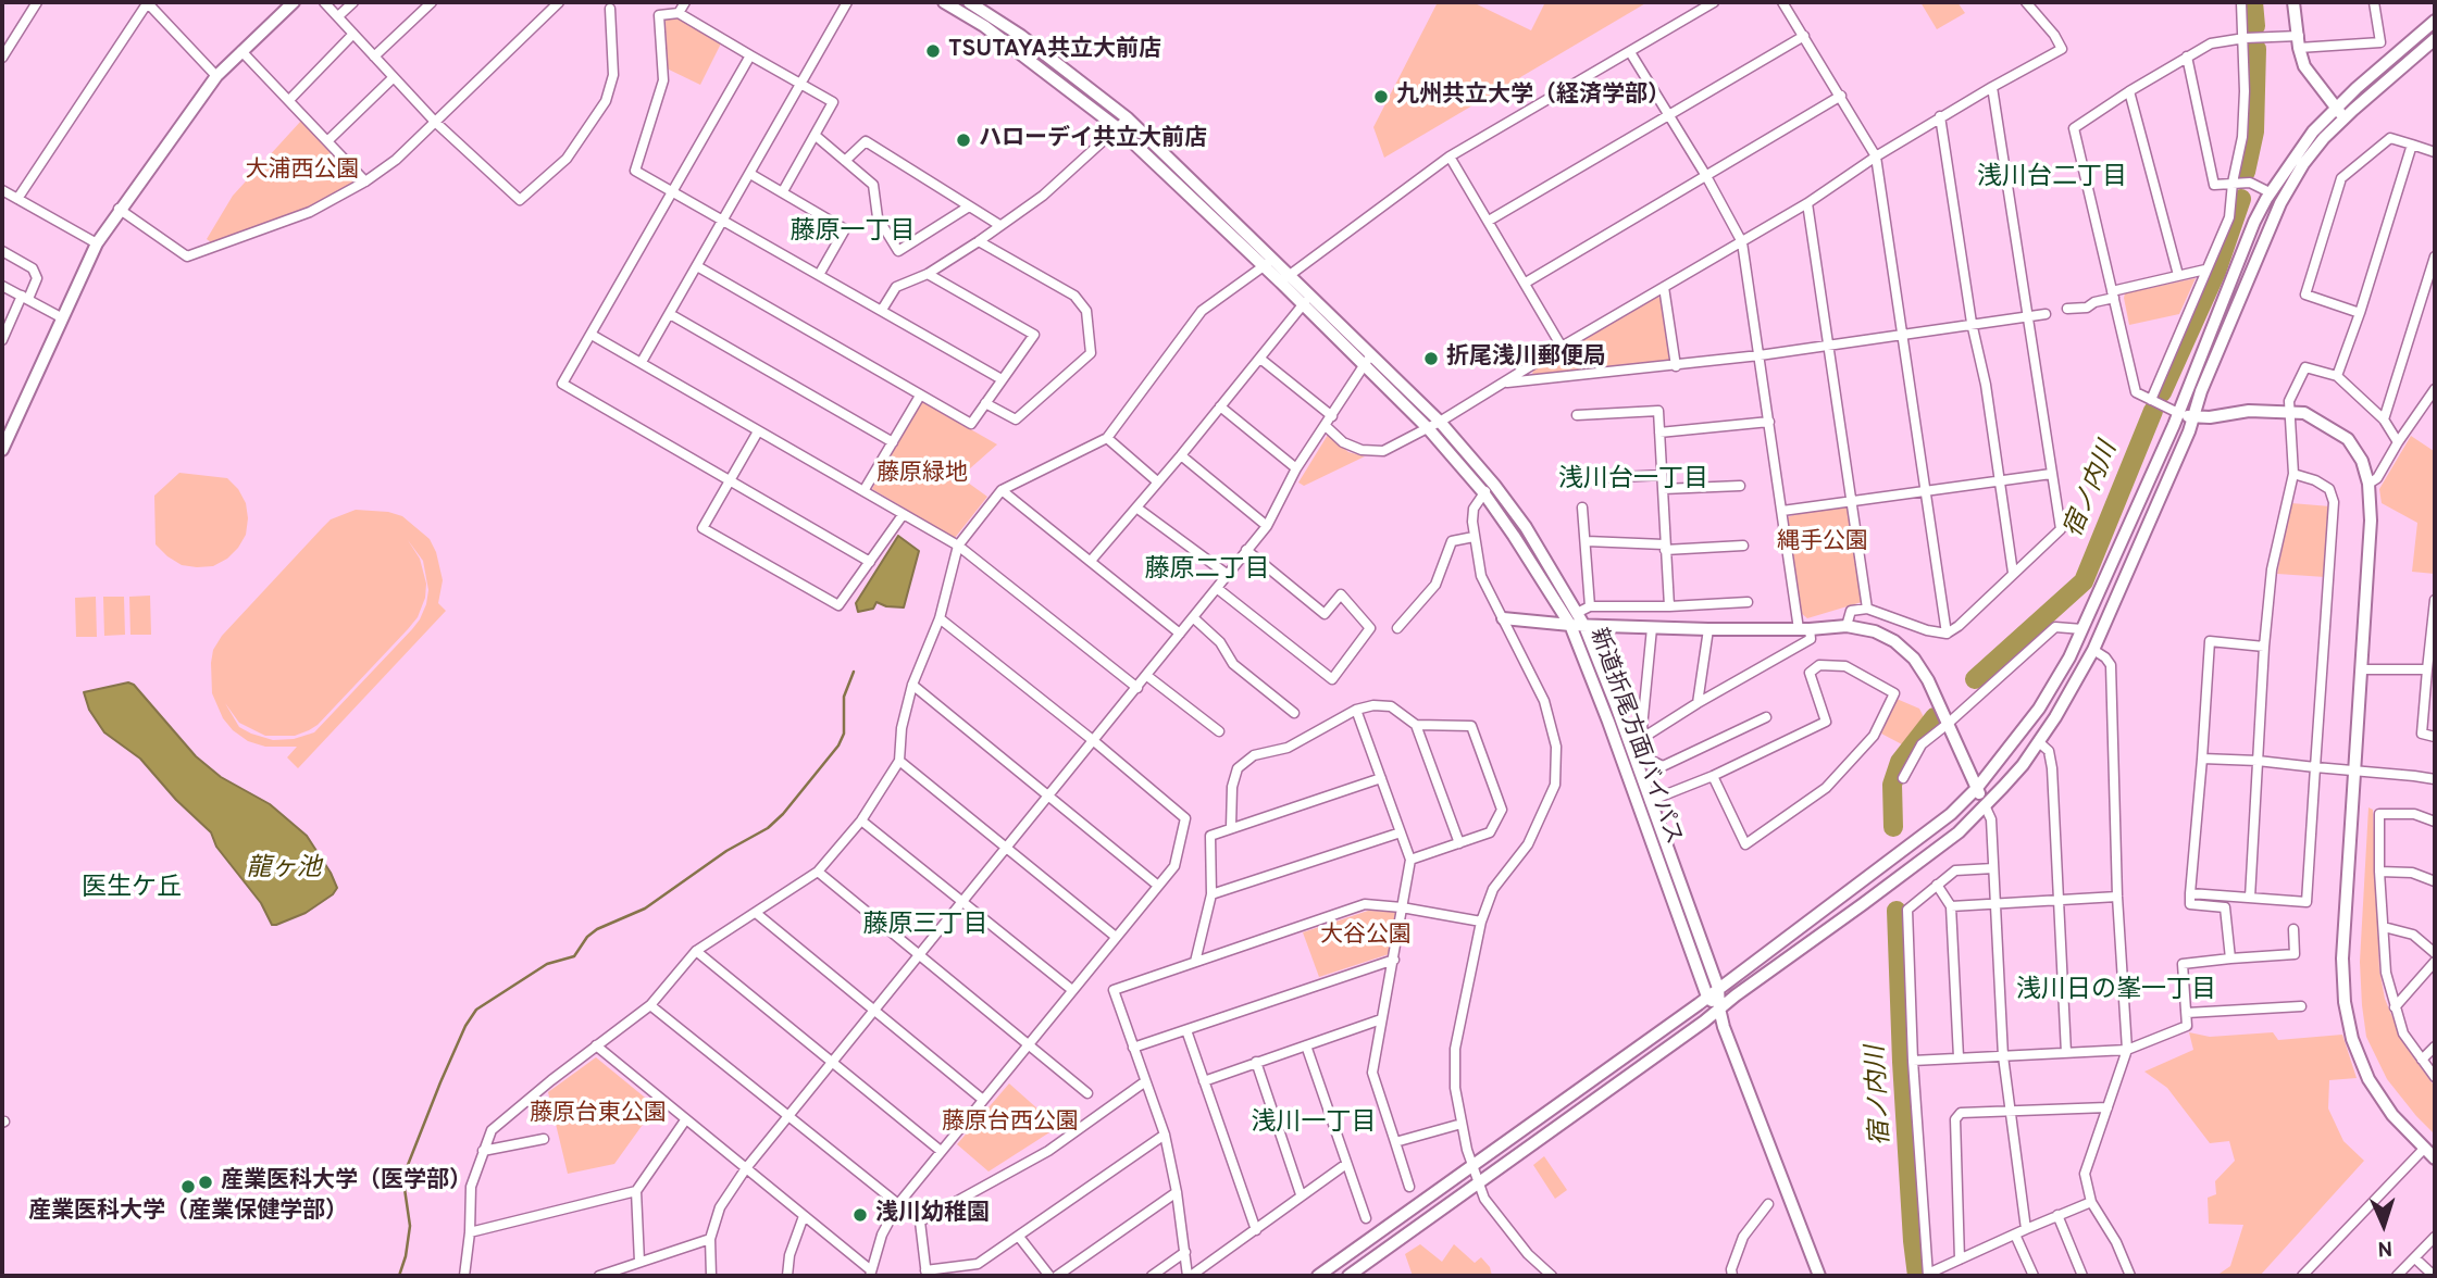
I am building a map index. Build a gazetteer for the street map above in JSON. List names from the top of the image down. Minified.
{"streets":{"street":["新道折尾方面バイパス"]},"districts":["浅川台二丁目","藤原一丁目","浅川台一丁目","藤原二丁目","医生ケ丘","藤原三丁目","浅川日の峯一丁目","浅川一丁目"],"water":["宿ノ内川","龍ヶ池"],"parks":["大浦西公園","藤原緑地","縄手公園","大谷公園","藤原台東公園","藤原台西公園"],"places":["TSUTAYA共立大前店","九州共立大学（経済学部）","ハローデイ共立大前店","折尾浅川郵便局","産業医科大学（医学部）","産業医科大学（産業保健学部）","浅川幼稚園"],"north":"bottom"}
